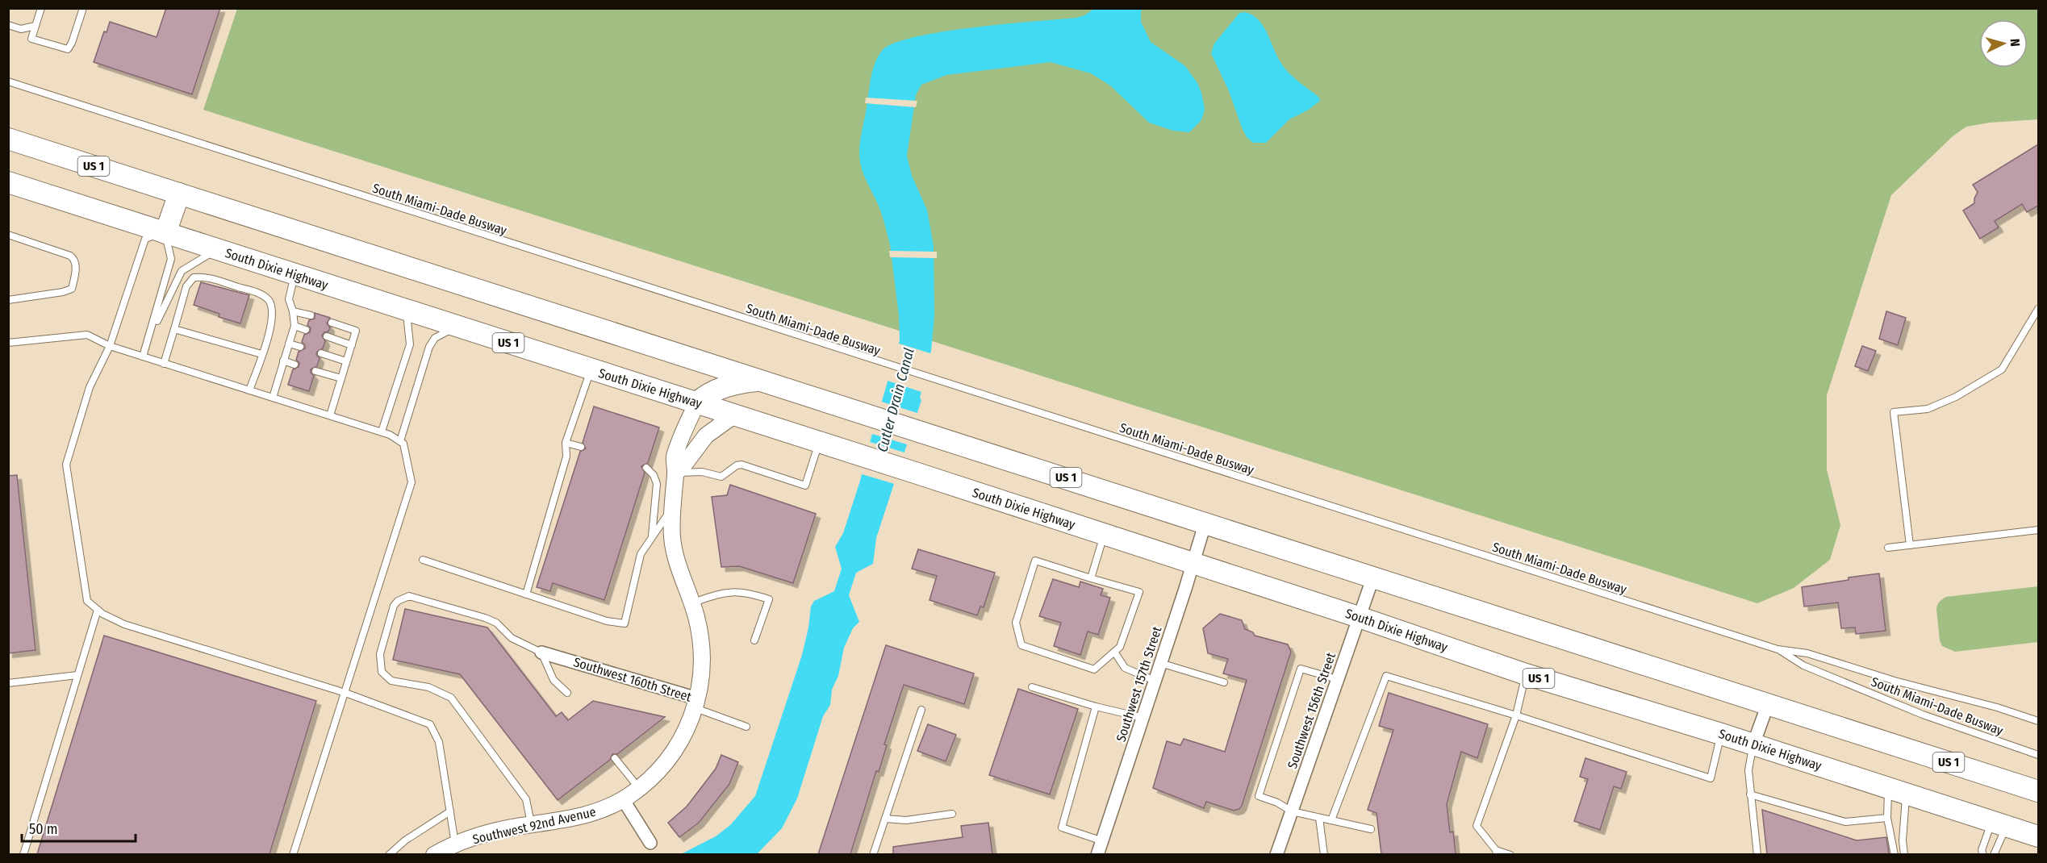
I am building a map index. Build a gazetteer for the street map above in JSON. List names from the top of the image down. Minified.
{"streets":{"highway":["US 1","South Dixie Highway"],"street":["Southwest 160th Street","Southwest 157th Street","Southwest 156th Street","Southwest 92nd Avenue"],"lane":["South Miami-Dade Busway"]},"crossings":[["US 1","Southwest 157th Street"],["US 1","Southwest 156th Street"],["South Dixie Highway","Southwest 160th Street"],["South Dixie Highway","Southwest 157th Street"],["South Dixie Highway","Southwest 156th Street"],["Southwest 160th Street","Southwest 92nd Avenue"]],"water":["Cutler Drain Canal"],"scale_bar":"50 m","north":"right"}
